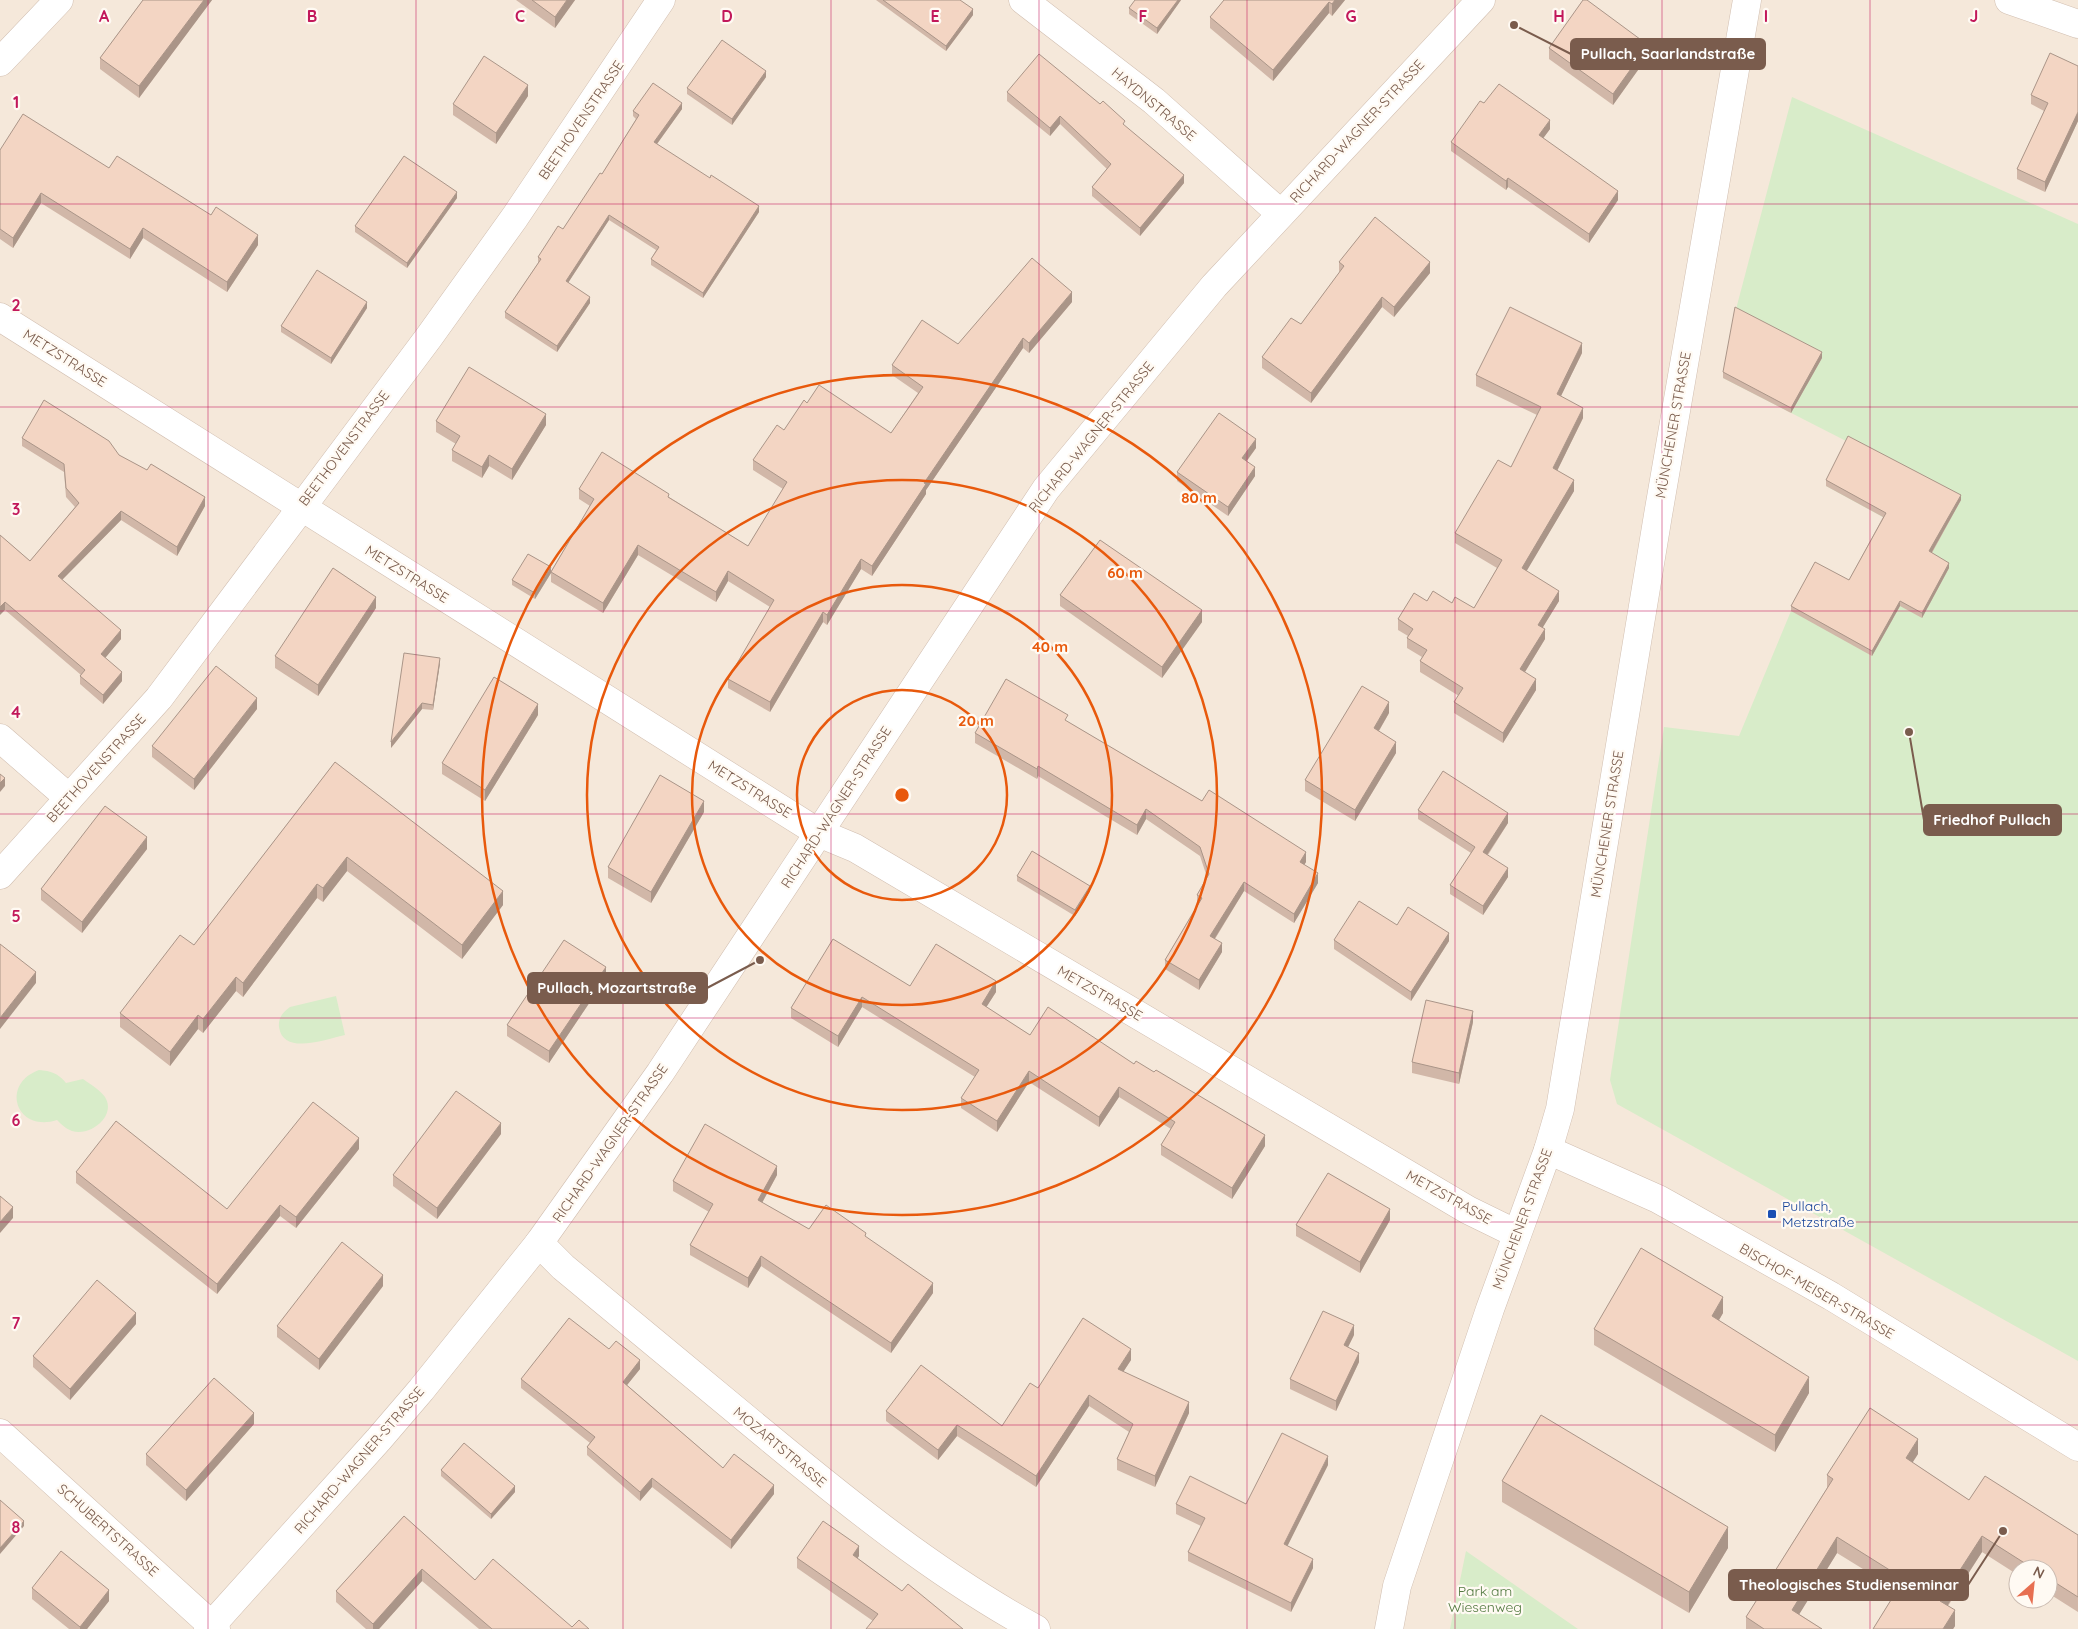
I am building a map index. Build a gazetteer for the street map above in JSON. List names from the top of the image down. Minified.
{"streets":{"street":["HAYDNSTRASSE","BEETHOVENSTRASSE","RICHARD-WAGNER-STRASSE","METZSTRASSE","MÜNCHENER STRASSE","BISCHOF-MEISER-STRASSE","MOZARTSTRASSE","SCHUBERTSTRASSE"]},"crossings":[["HAYDNSTRASSE","RICHARD-WAGNER-STRASSE"],["BEETHOVENSTRASSE","METZSTRASSE"],["RICHARD-WAGNER-STRASSE","METZSTRASSE"],["RICHARD-WAGNER-STRASSE","MOZARTSTRASSE"],["RICHARD-WAGNER-STRASSE","SCHUBERTSTRASSE"],["METZSTRASSE","MÜNCHENER STRASSE"],["MÜNCHENER STRASSE","BISCHOF-MEISER-STRASSE"]],"parks":["Park am Wiesenweg"],"places":{"other":["Pullach, Saarlandstraße","Friedhof Pullach","Pullach, Mozartstraße","Theologisches Studienseminar"],"transit":["Pullach, Metzstraße"]},"north":"top right","grid":{"columns":["A","B","C","D","E","F","G","H","I","J"],"rows":["1","2","3","4","5","6","7","8"]},"rings":["80 m","60 m","40 m","20 m"]}
